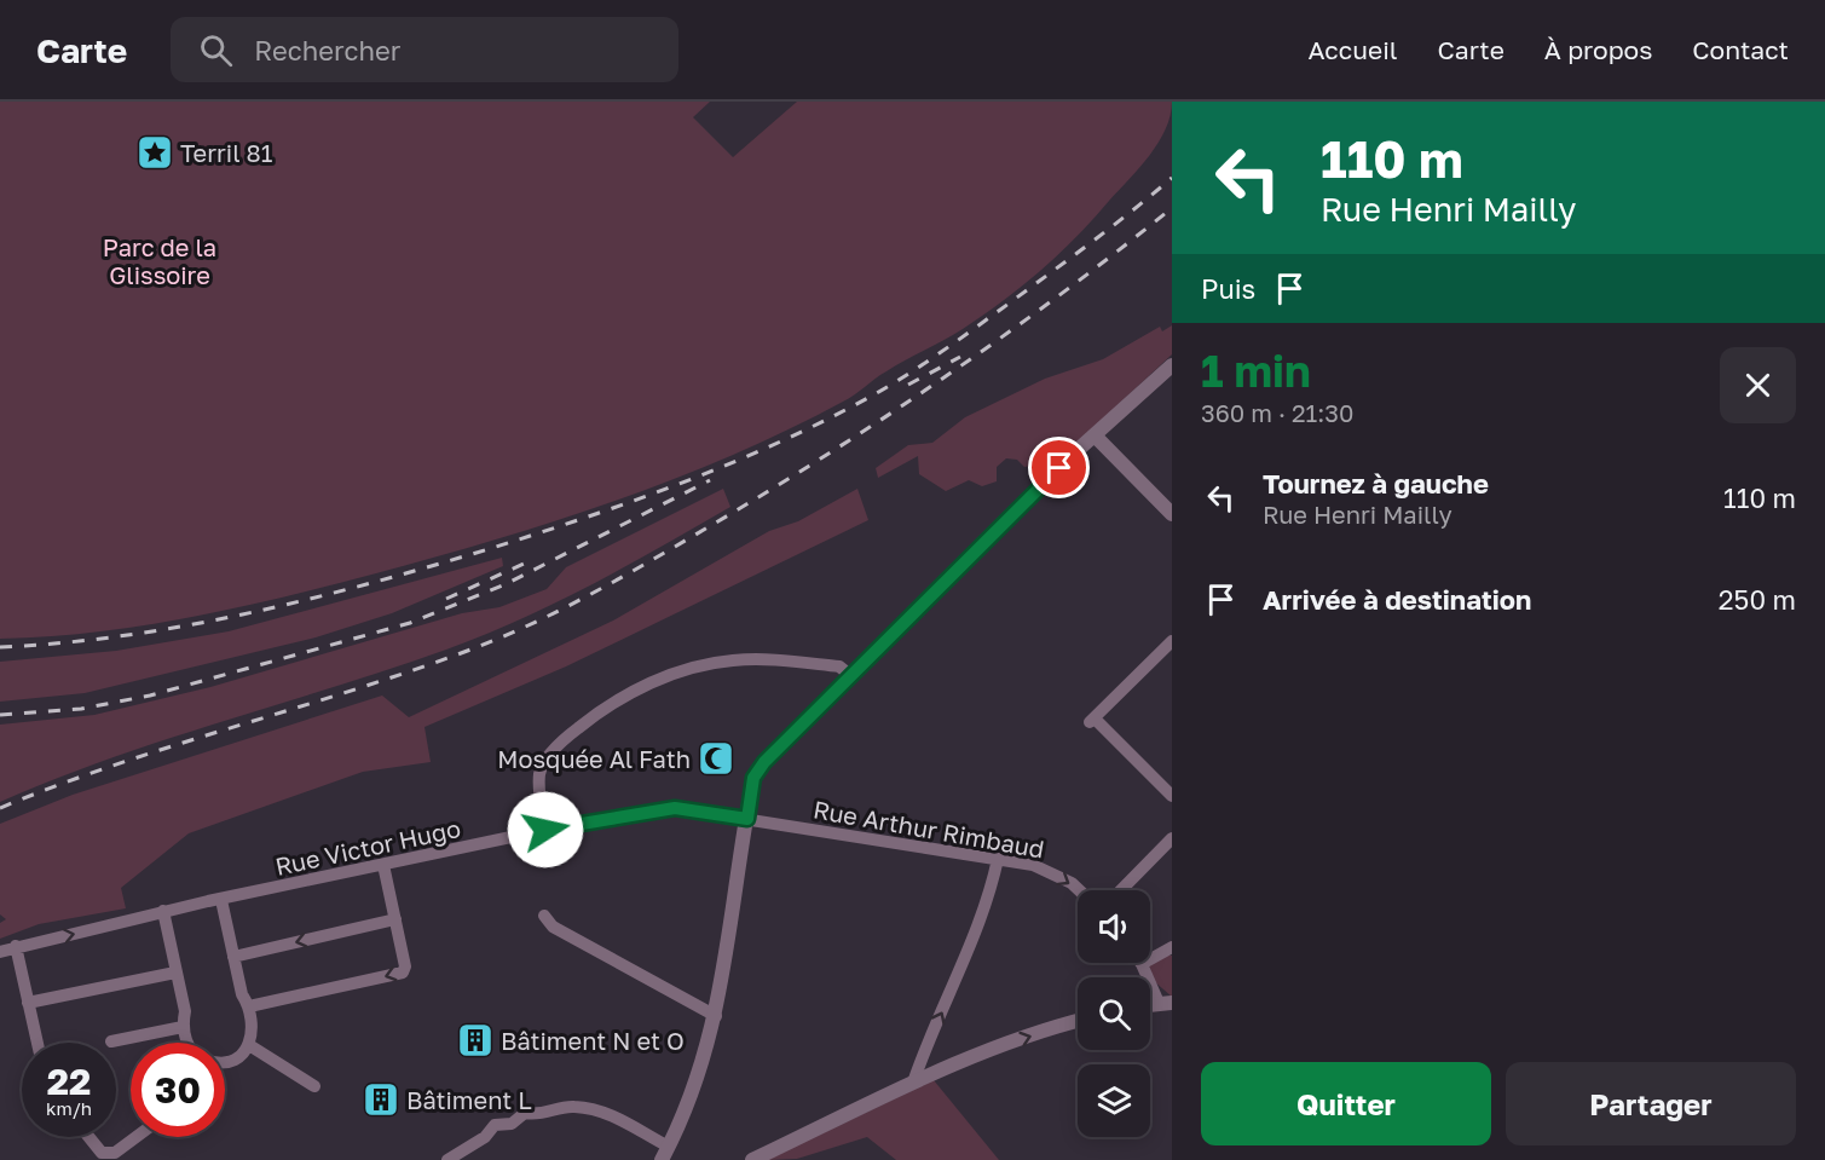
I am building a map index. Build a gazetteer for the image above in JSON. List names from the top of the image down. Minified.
{"streets":{"street":["Rue Arthur Rimbaud","Rue Victor Hugo"]},"crossings":[["Rue Arthur Rimbaud","Rue Victor Hugo"]],"parks":["Parc de la Glissoire"],"places":{"place":["Terril 81"],"mosque":["Mosquée Al Fath"],"building":["Bâtiment N et O","Bâtiment L"]},"page":{"header":"Carte","search":"Rechercher","nav":["Accueil","Carte","À propos","Contact"],"turn":["110 m","Rue Henri Mailly"],"then":"Puis","heading":["1 min","360 m · 21:30"],"list":[{"name":"Tournez à gauche","note":"Rue Henri Mailly","value":"110 m"},{"name":"Arrivée à destination","value":"250 m"}],"speed":"22 km/h","limit":"30","buttons":["Quitter","Partager"]}}
